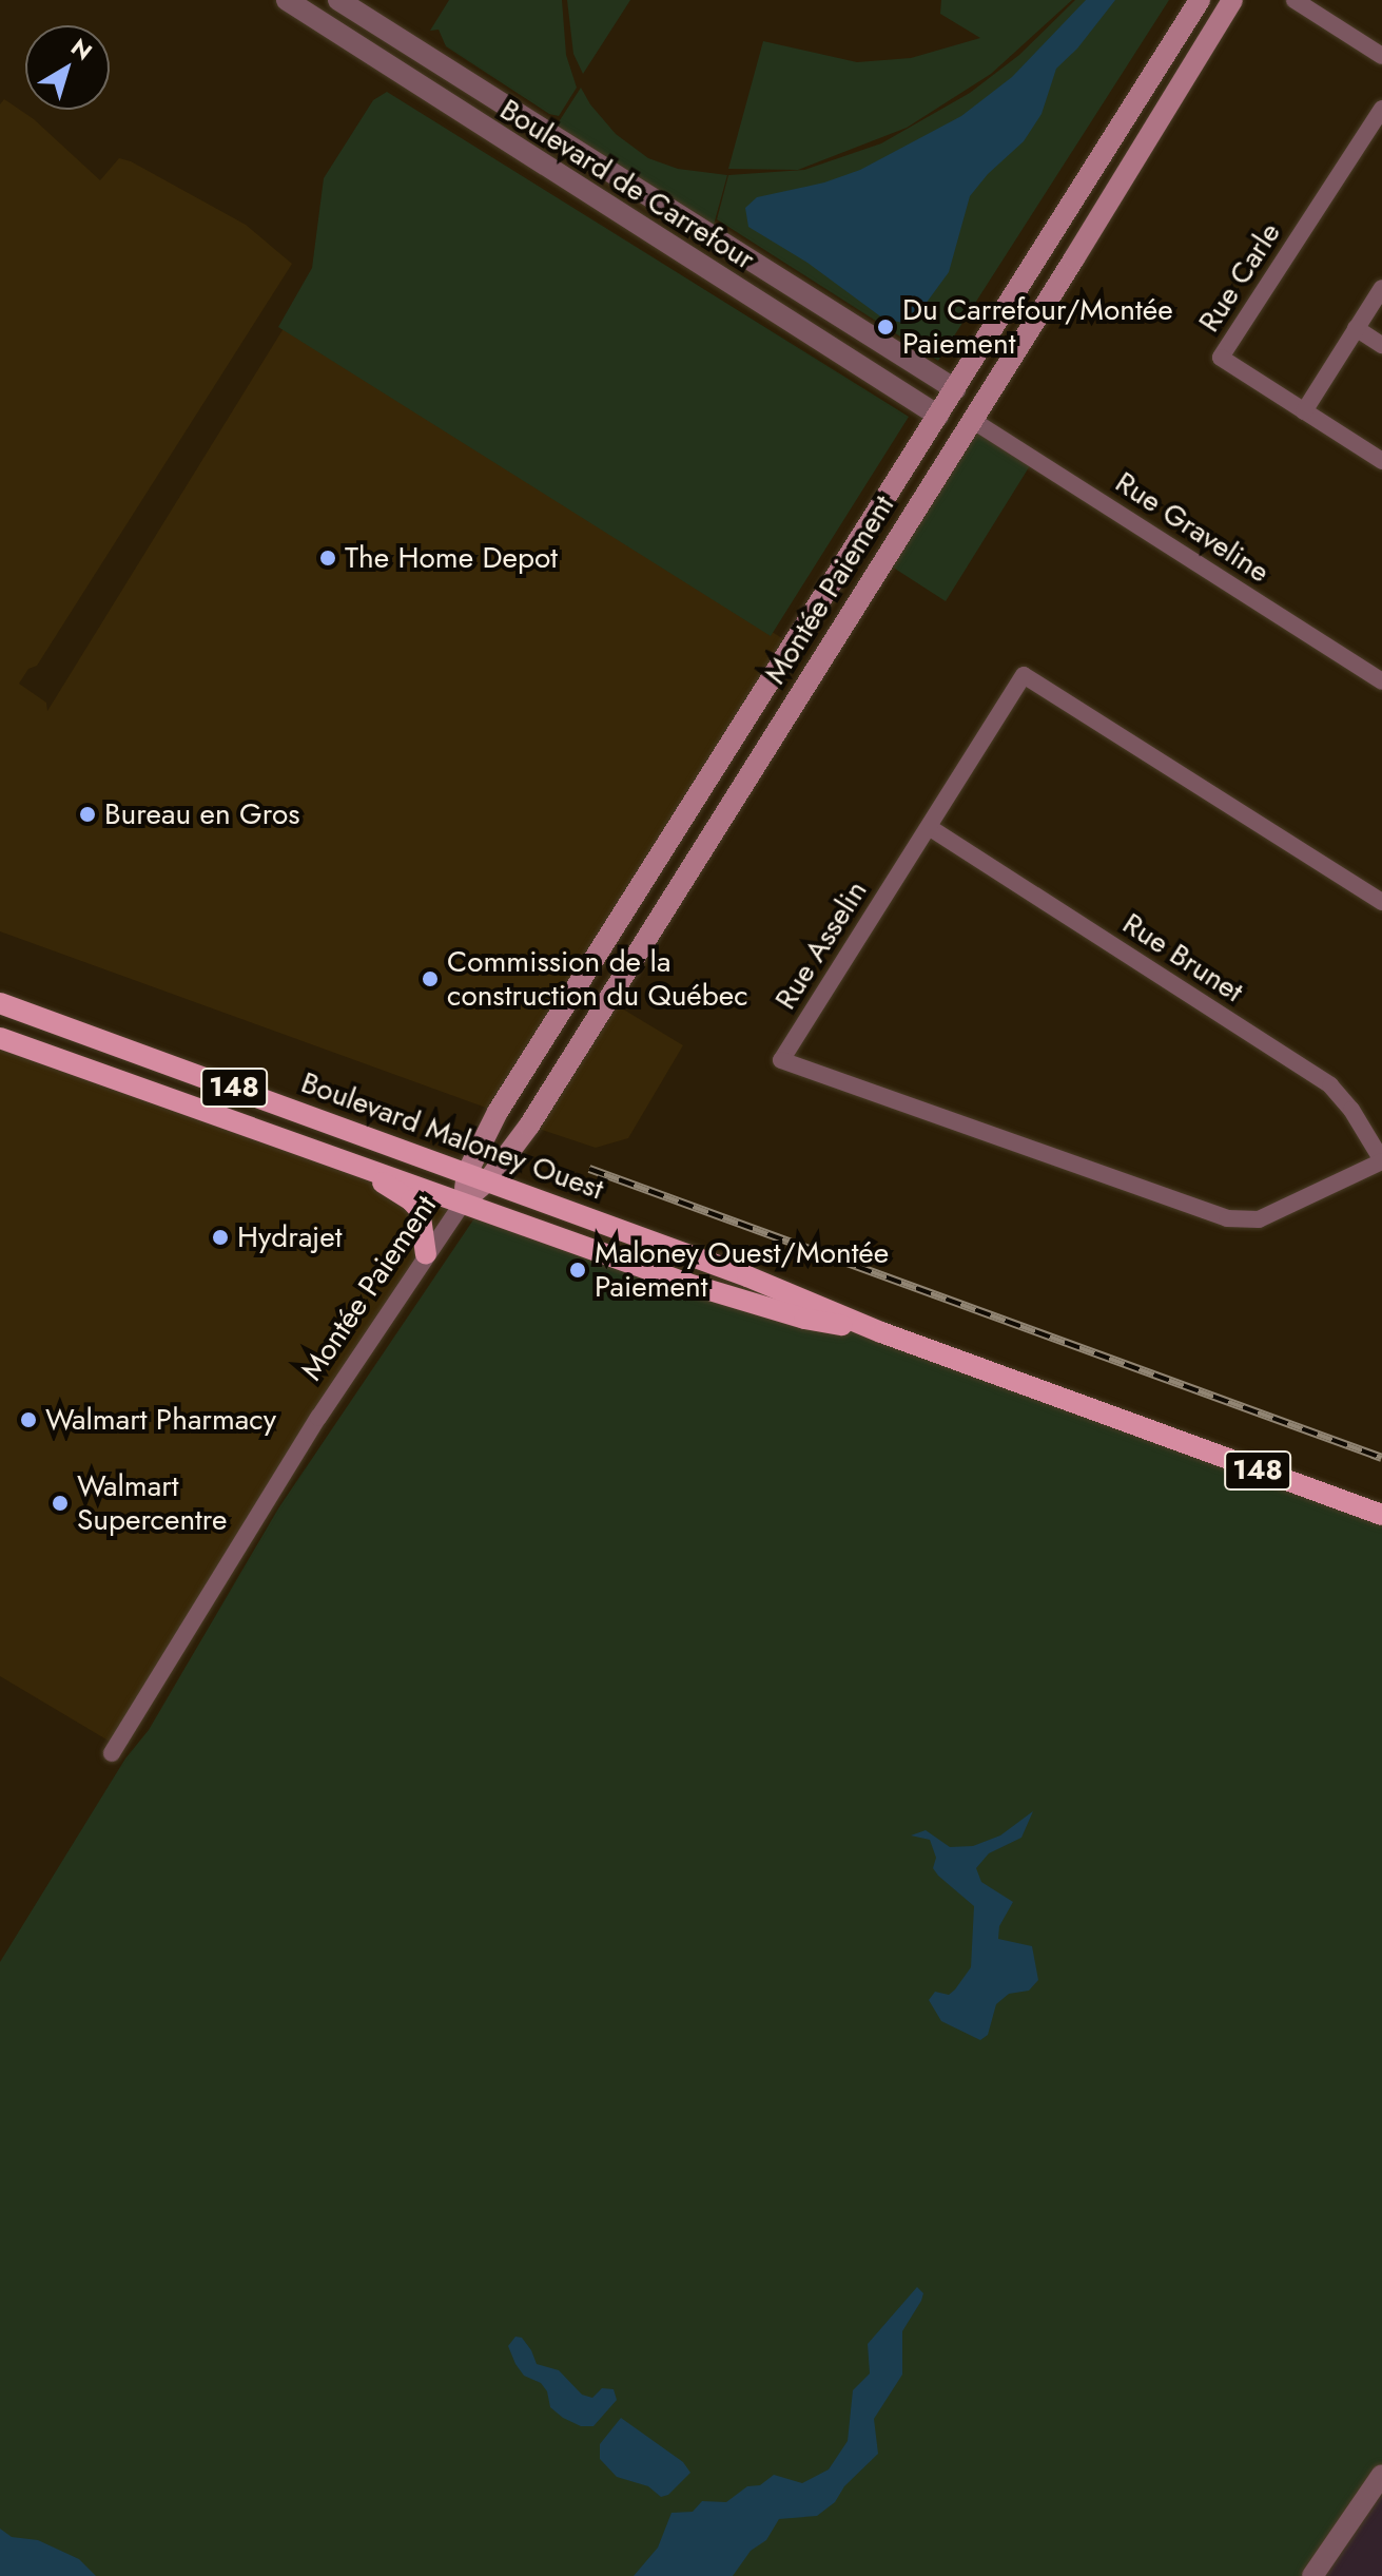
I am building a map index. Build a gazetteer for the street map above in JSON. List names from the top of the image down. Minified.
{"streets":{"main road":["Montée Paiement","148","Boulevard Maloney Ouest"],"street":["Boulevard de Carrefour","Rue Carle","Rue Graveline","Rue Asselin","Rue Brunet"]},"crossings":[["Boulevard de Carrefour","Montée Paiement"],["Rue Graveline","Montée Paiement"],["Montée Paiement","Boulevard Maloney Ouest"],["Rue Asselin","Rue Brunet"]],"places":["Du Carrefour/Montée Paiement","The Home Depot","Bureau en Gros","Commission de la construction du Québec","Hydrajet","Maloney Ouest/Montée Paiement","Walmart Pharmacy","Walmart Supercentre"],"north":"top right"}
